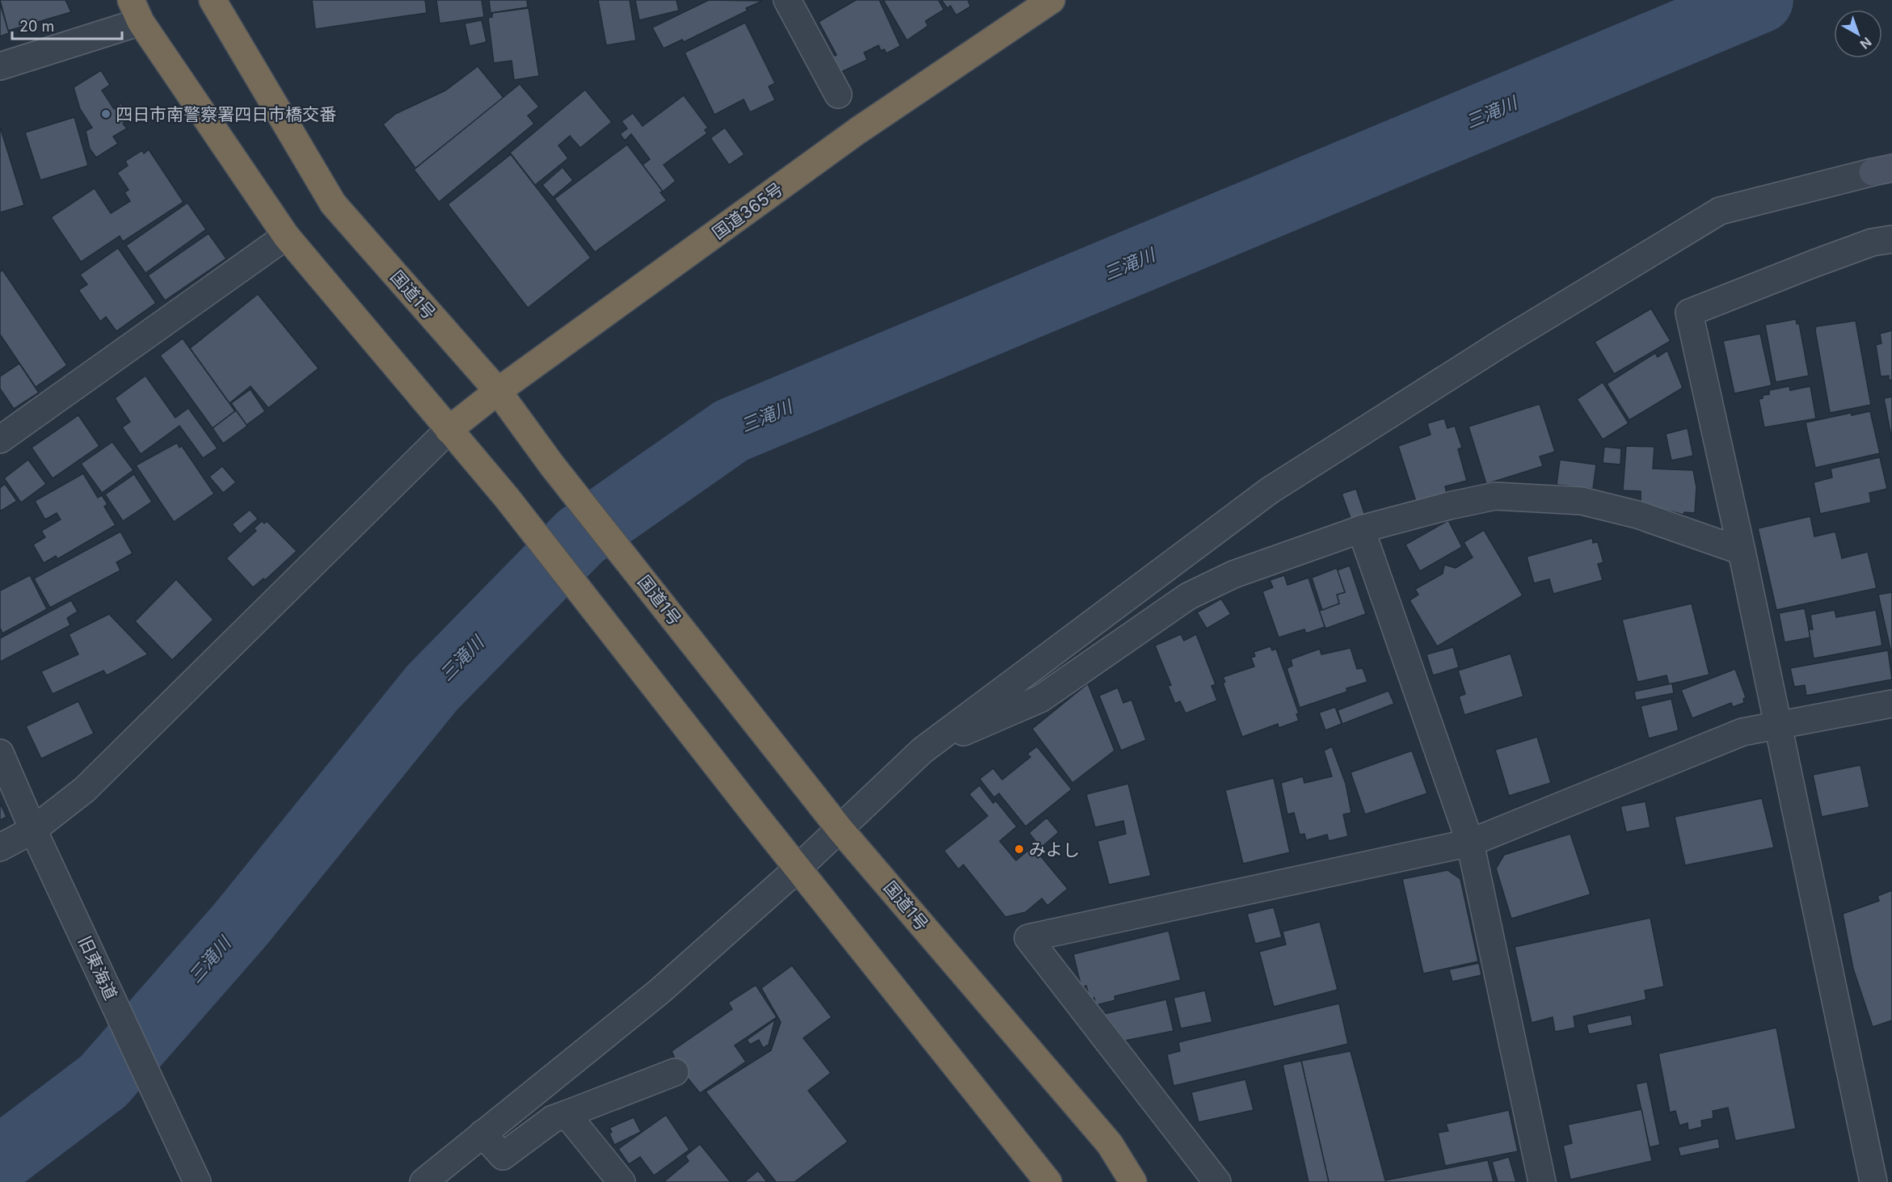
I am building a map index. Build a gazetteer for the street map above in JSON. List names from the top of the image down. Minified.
{"streets":{"highway":["国道365号","国道1号"],"street":["旧東海道"]},"crossings":[["国道365号","国道1号"]],"water":["三滝川"],"places":["四日市南警察署四日市橋交番","みよし"],"scale_bar":"20 m","north":"bottom right"}
